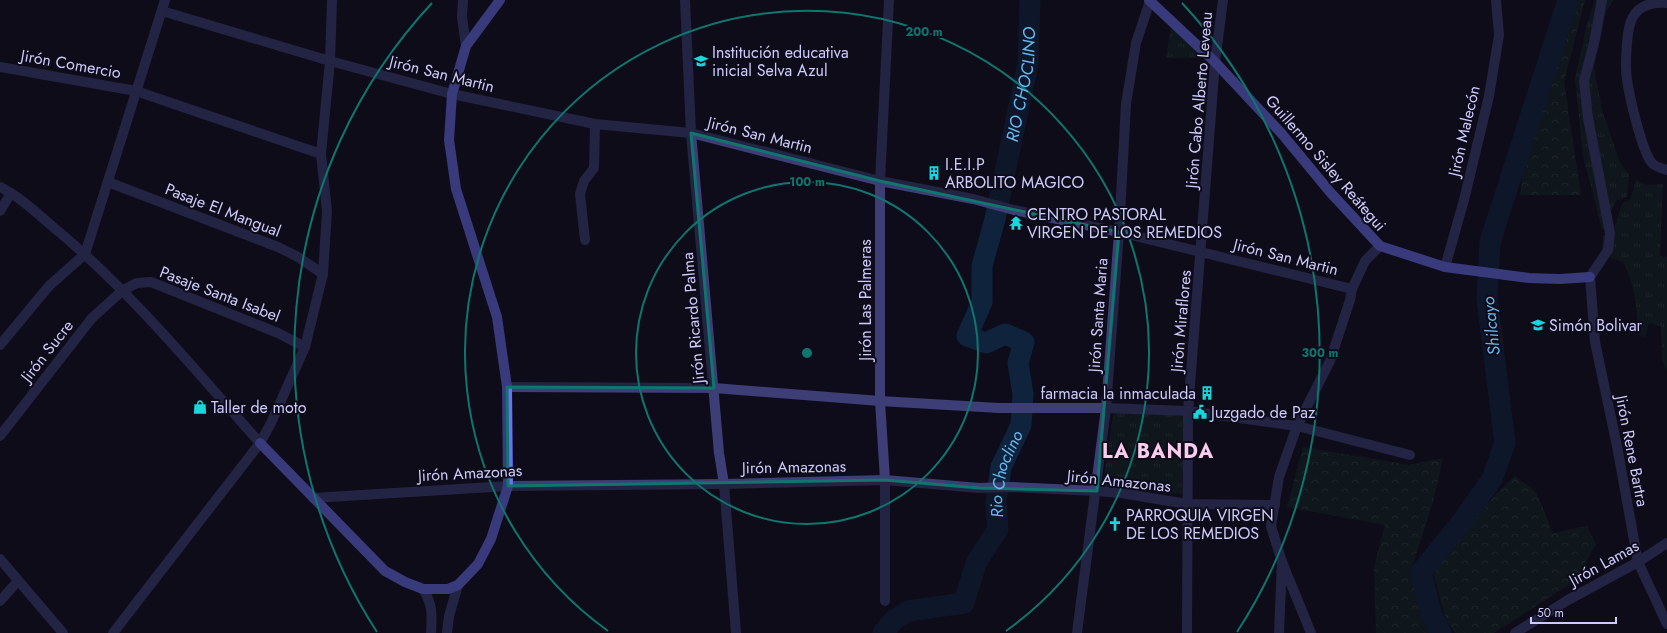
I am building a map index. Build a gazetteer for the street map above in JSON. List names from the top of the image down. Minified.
{"streets":{"main road":["Guillermo Sisley Reátegui"],"street":["Jirón Comercio","Jirón San Martin","Jirón Cabo Alberto Leveau","Jirón Malecón","Pasaje El Mangual","Pasaje Santa Isabel","Jirón Las Palmeras","Jirón Santa Maria","Jirón Ricardo Palma","Jirón Miraflores","Jirón Sucre","Jirón Rene Bartra","Jirón Amazonas","Jirón Lamas"]},"crossings":[["Jirón San Martin","Jirón Cabo Alberto Leveau"],["Jirón San Martin","Jirón Las Palmeras"],["Jirón San Martin","Jirón Santa Maria"],["Jirón San Martin","Jirón Ricardo Palma"],["Jirón San Martin","Jirón Miraflores"],["Jirón Cabo Alberto Leveau","Guillermo Sisley Reátegui"],["Jirón Cabo Alberto Leveau","Jirón Miraflores"],["Jirón Malecón","Guillermo Sisley Reátegui"],["Guillermo Sisley Reátegui","Jirón Santa Maria"],["Guillermo Sisley Reátegui","Jirón Rene Bartra"],["Pasaje Santa Isabel","Jirón Sucre"],["Jirón Las Palmeras","Jirón Amazonas"],["Jirón Santa Maria","Jirón Amazonas"],["Jirón Ricardo Palma","Jirón Amazonas"],["Jirón Miraflores","Jirón Amazonas"],["Jirón Rene Bartra","Jirón Lamas"]],"districts":["LA BANDA"],"water":["RIO CHOCLINO","Shilcayo","Rio Choclino"],"places":{"school or university":["Institución educativa inicial Selva Azul","Simón Bolivar"],"building":["I.E.I.P ARBOLITO MAGICO","farmacia la inmaculada"],"temple":["CENTRO PASTORAL VIRGEN DE LOS REMEDIOS"],"shop":["Taller de moto"],"public building":["Juzgado de Paz"],"church":["PARROQUIA VIRGEN DE LOS REMEDIOS"]},"scale_bar":"50 m","rings":["200 m","100 m","300 m"]}
